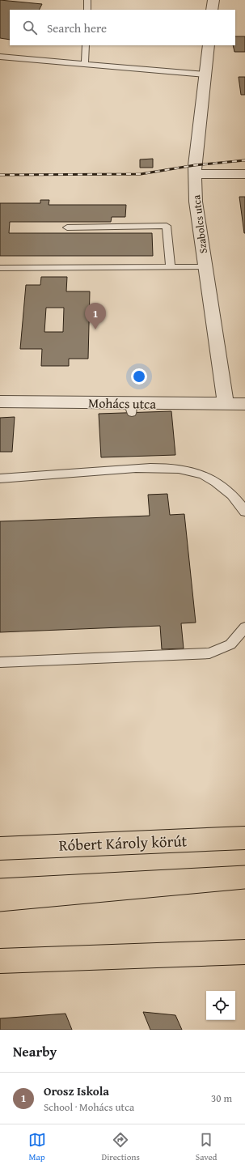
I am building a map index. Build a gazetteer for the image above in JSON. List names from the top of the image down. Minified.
{"streets":{"main road":["Róbert Károly körút"],"street":["Szabolcs utca","Mohács utca"]},"crossings":[["Szabolcs utca","Mohács utca"]],"page":{"search":"Search here","pins":"1","heading":"Nearby","list":[{"mark":"1","name":"Orosz Iskola","note":"School · Mohács utca","value":"30 m"}],"nav":["Map","Directions","Saved"]}}
